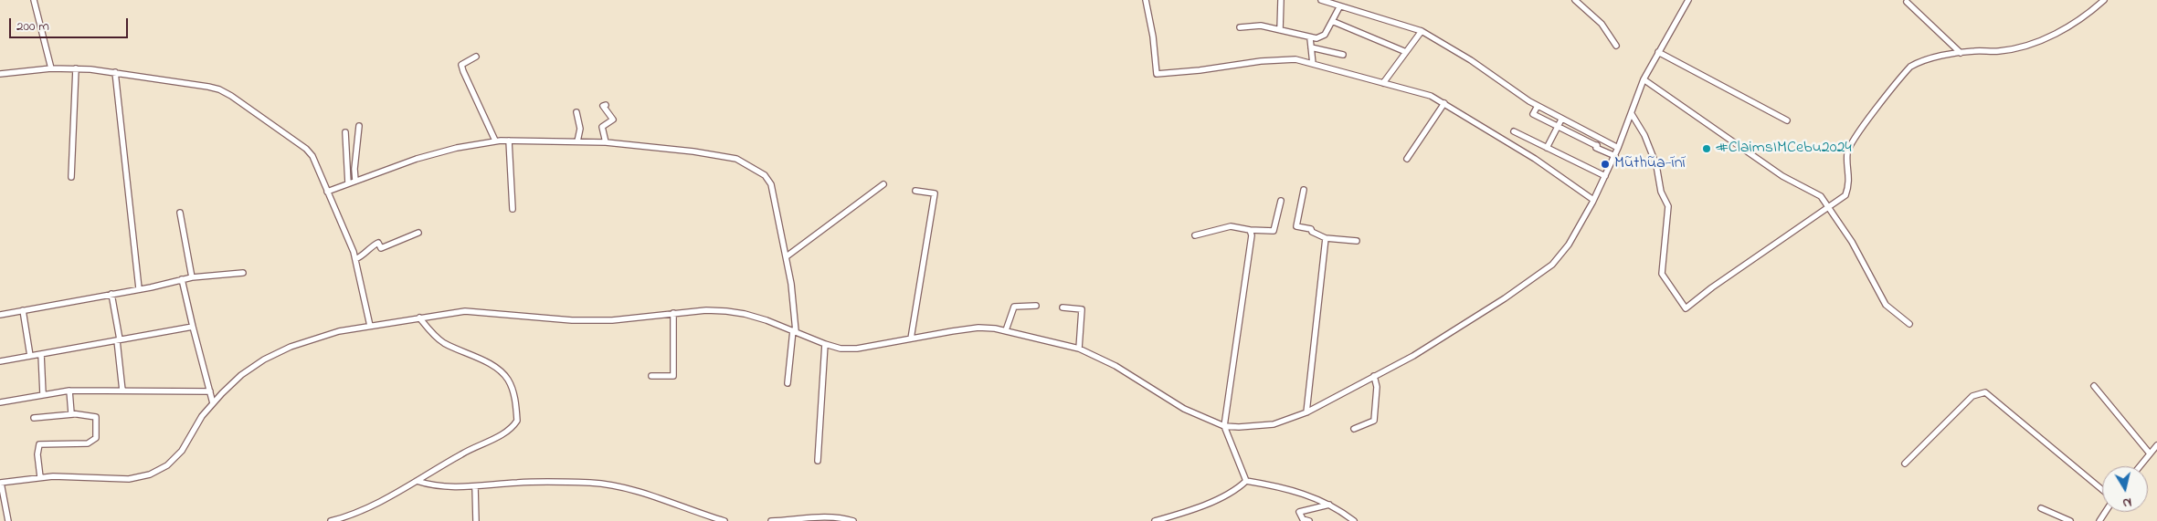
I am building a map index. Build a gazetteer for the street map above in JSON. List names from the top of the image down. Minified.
{"places":["#ClaimsIMCebu2024","Mũthũa-ĩnĩ"],"scale_bar":"200 m","north":"bottom"}
